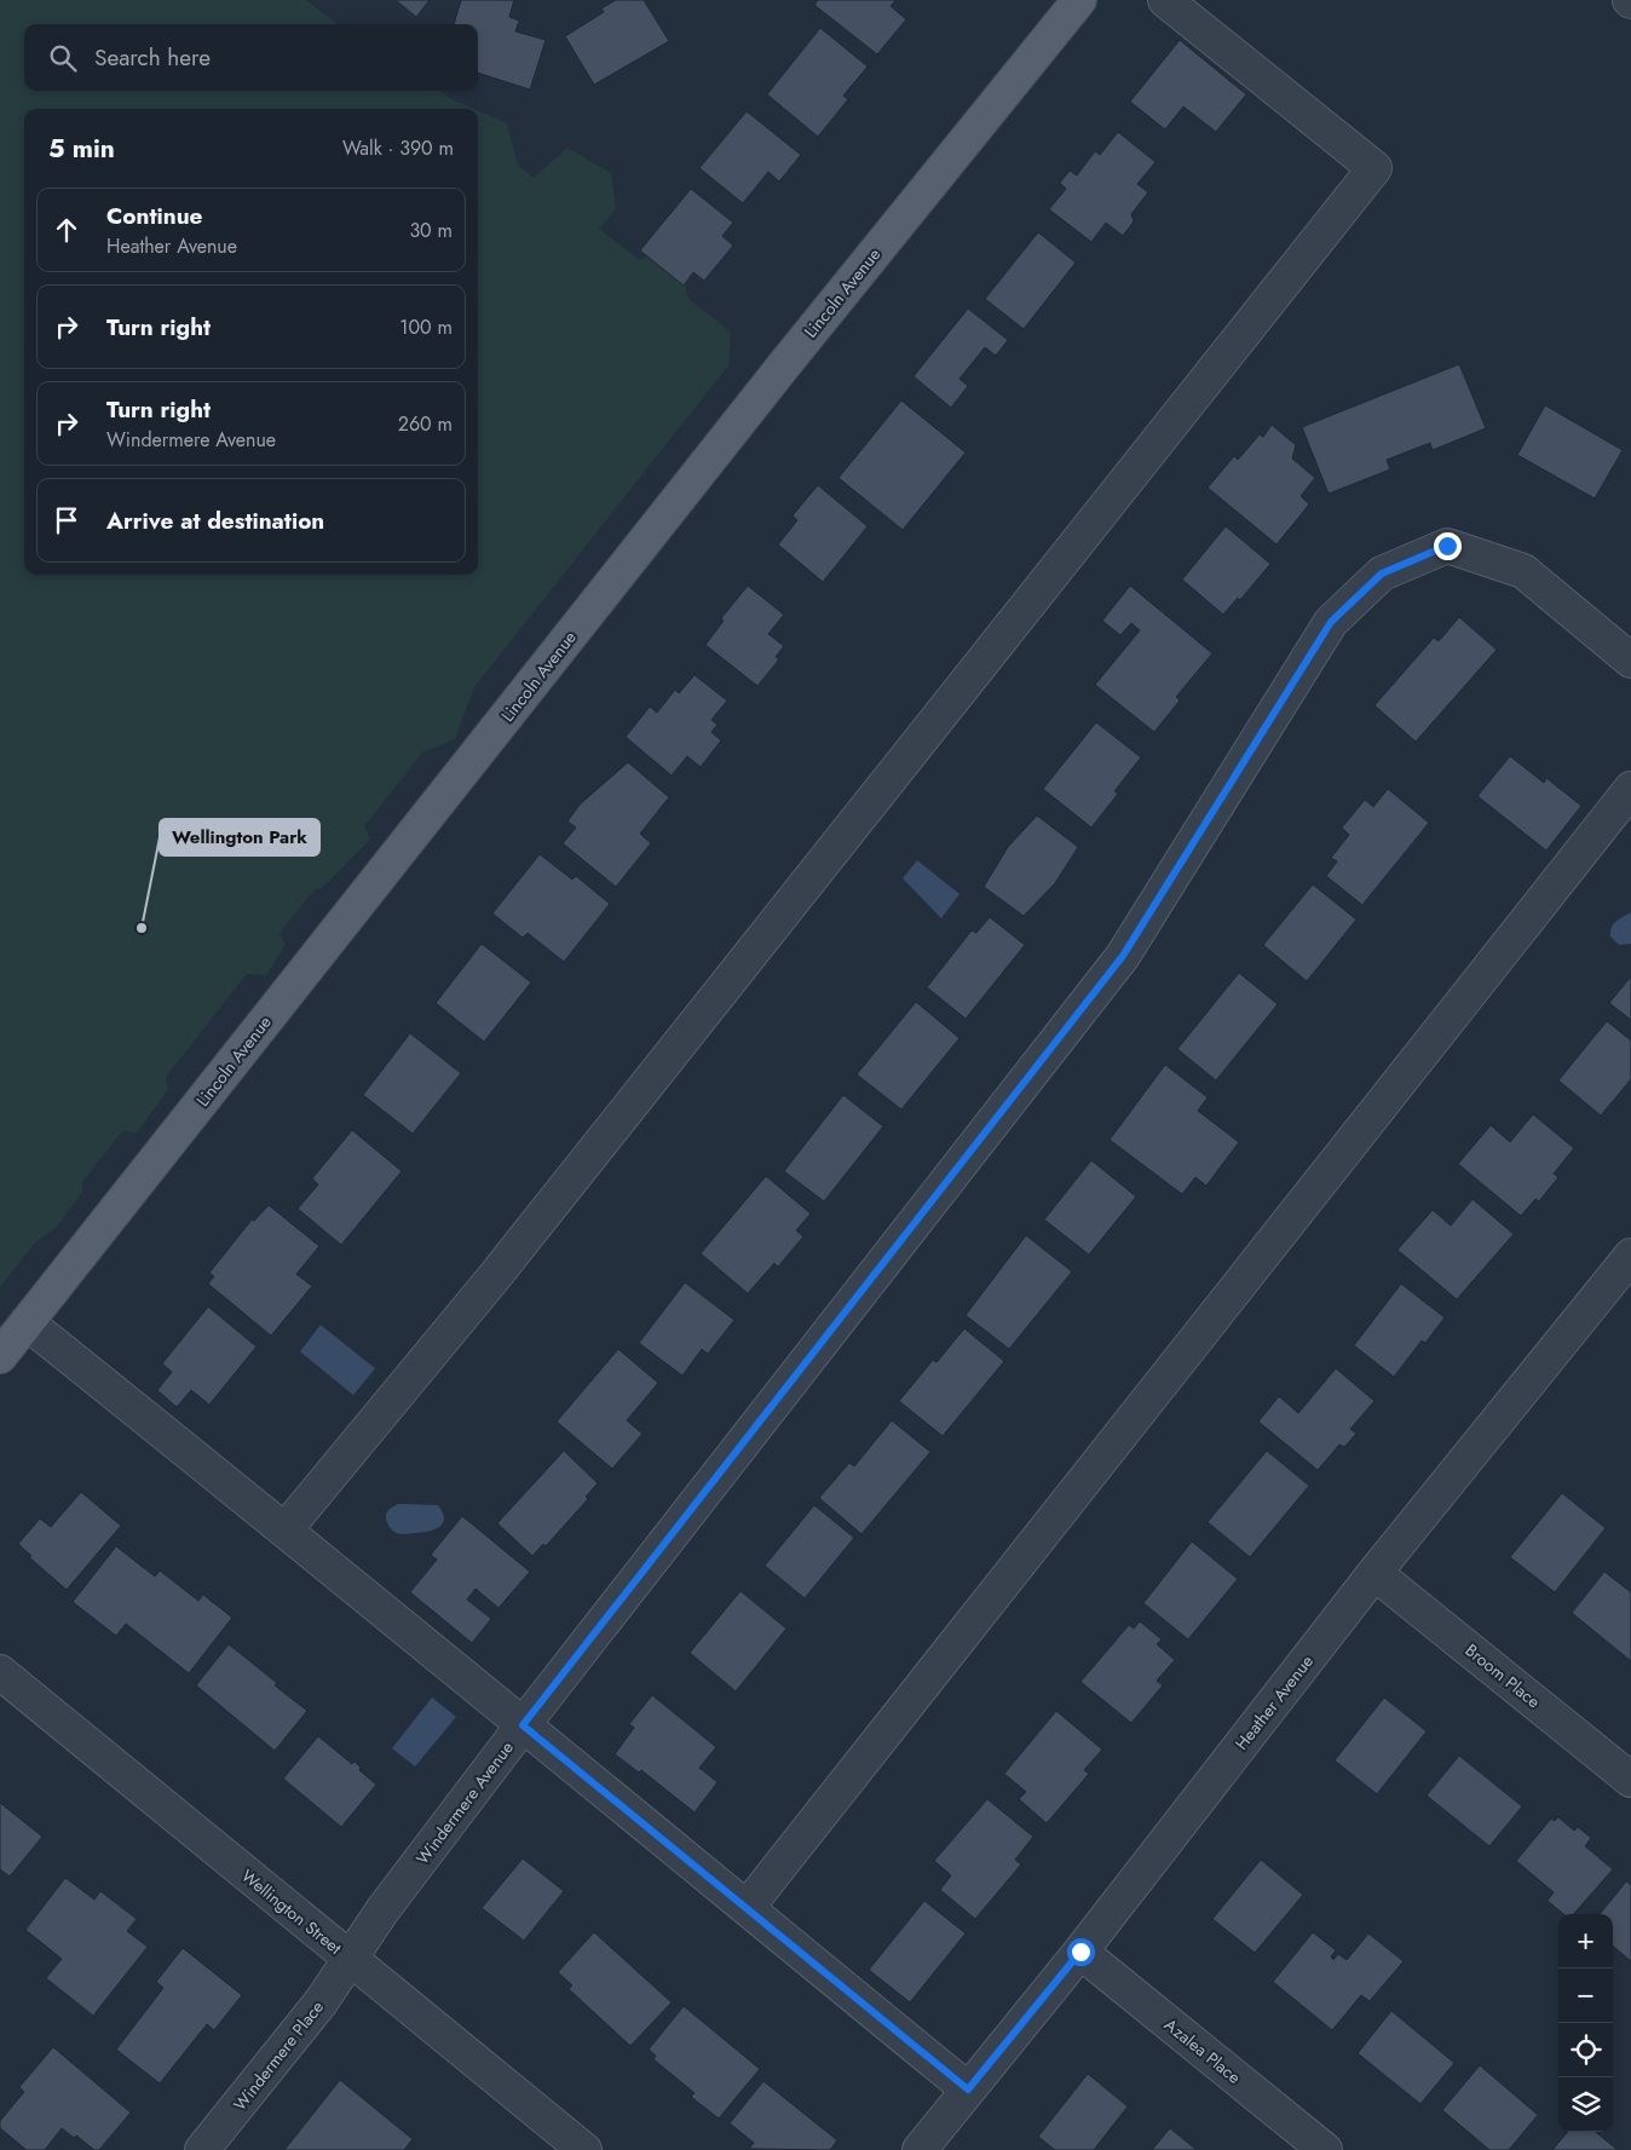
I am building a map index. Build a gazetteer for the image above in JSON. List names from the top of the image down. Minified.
{"streets":{"main road":["Lincoln Avenue"],"street":["Broom Place","Heather Avenue","Windermere Avenue","Wellington Street","Azalea Place","Windermere Place"]},"crossings":[["Broom Place","Heather Avenue"],["Heather Avenue","Azalea Place"],["Windermere Avenue","Wellington Street"],["Windermere Avenue","Windermere Place"],["Wellington Street","Windermere Place"]],"places":["Wellington Park"],"page":{"search":"Search here","heading":["5 min","Walk · 390 m"],"list":[["Continue","Heather Avenue","30 m"],["Turn right","100 m"],["Turn right","Windermere Avenue","260 m"],"Arrive at destination"],"map_buttons":["+","−"]}}
